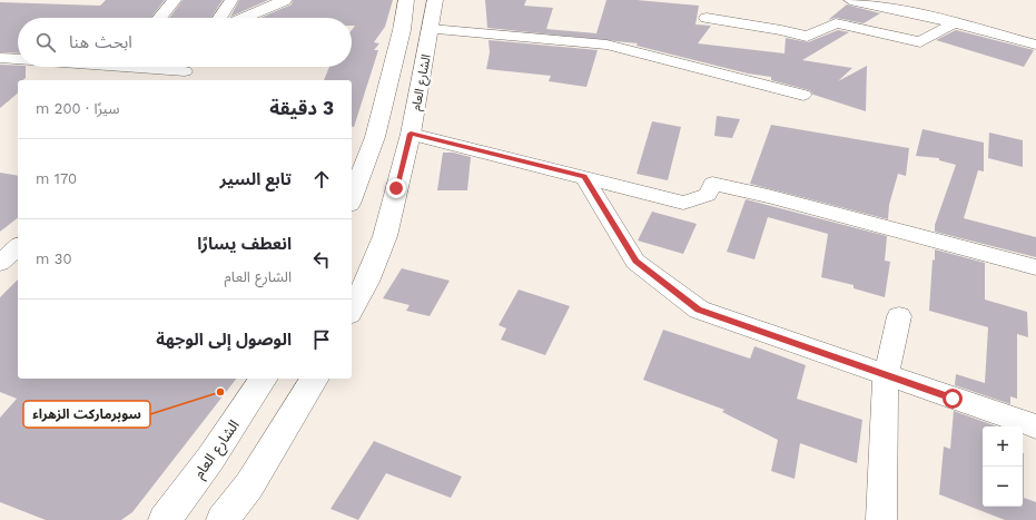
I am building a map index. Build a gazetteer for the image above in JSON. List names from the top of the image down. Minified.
{"streets":{"main road":["الشارع العام"]},"places":["سوبرماركت الزهراء"],"page":{"search":"ابحث هنا","heading":["3 دقيقة","سيرًا · 200 m"],"list":[["تابع السير","170 m"],["انعطف يسارًا","الشارع العام","30 m"],"الوصول إلى الوجهة"],"map_buttons":["+","−"]}}
